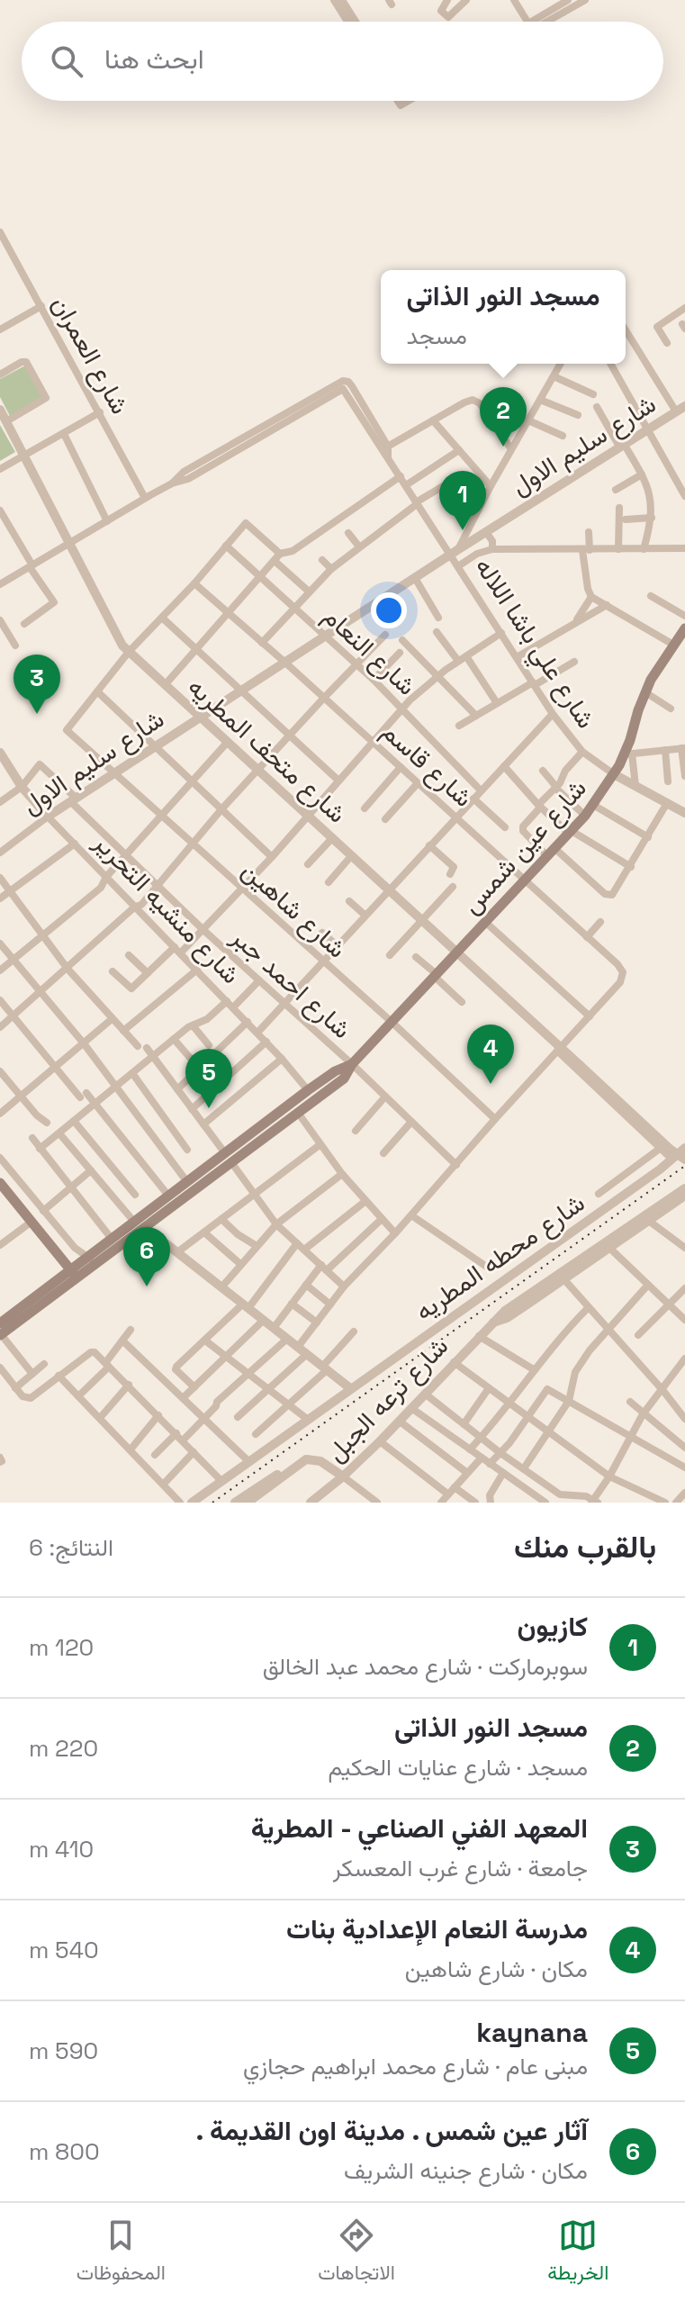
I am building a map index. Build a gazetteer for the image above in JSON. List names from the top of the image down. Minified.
{"streets":{"main road":["شارع عين شمس"],"street":["شارع العمران","شارع سليم الاول","شارع علي باشا اللاله","شارع النعام","شارع متحف المطريه","شارع قاسم","شارع منشيه التحرير","شارع شاهين","شارع احمد جبر","شارع محطه المطريه","شارع ترعه الجبل"]},"crossings":[["شارع العمران","شارع علي باشا اللاله"],["شارع سليم الاول","شارع علي باشا اللاله"],["شارع سليم الاول","شارع النعام"],["شارع سليم الاول","شارع متحف المطريه"],["شارع سليم الاول","شارع قاسم"],["شارع سليم الاول","شارع منشيه التحرير"],["شارع سليم الاول","شارع شاهين"],["شارع سليم الاول","شارع احمد جبر"],["شارع علي باشا اللاله","شارع متحف المطريه"],["شارع علي باشا اللاله","شارع عين شمس"],["شارع متحف المطريه","شارع عين شمس"],["شارع متحف المطريه","شارع محطه المطريه"],["شارع قاسم","شارع عين شمس"],["شارع عين شمس","شارع منشيه التحرير"],["شارع عين شمس","شارع شاهين"],["شارع عين شمس","شارع احمد جبر"],["شارع منشيه التحرير","شارع احمد جبر"]],"page":{"search":"ابحث هنا","popup":["مسجد النور الذاتى","مسجد"],"pins":["2","1","3","4","5","6"],"heading":["بالقرب منك","النتائج: 6"],"list":[{"mark":"1","name":"كازيون","note":"سوبرماركت · شارع محمد عبد الخالق","value":"120 m"},{"mark":"2","name":"مسجد النور الذاتى","note":"مسجد · شارع عنايات الحكيم","value":"220 m"},{"mark":"3","name":"المعهد الفني الصناعي - المطرية","note":"جامعة · شارع غرب المعسكر","value":"410 m"},{"mark":"4","name":"مدرسة النعام الإعدادية بنات","note":"مكان · شارع شاهين","value":"540 m"},{"mark":"5","name":"kaynana","note":"مبنى عام · شارع محمد ابراهيم حجازي","value":"590 m"},{"mark":"6","name":"آثار عين شمس . مدينة اون القديمة .","note":"مكان · شارع جنينه الشريف","value":"800 m"}],"nav":["الخريطة","الاتجاهات","المحفوظات"]}}
